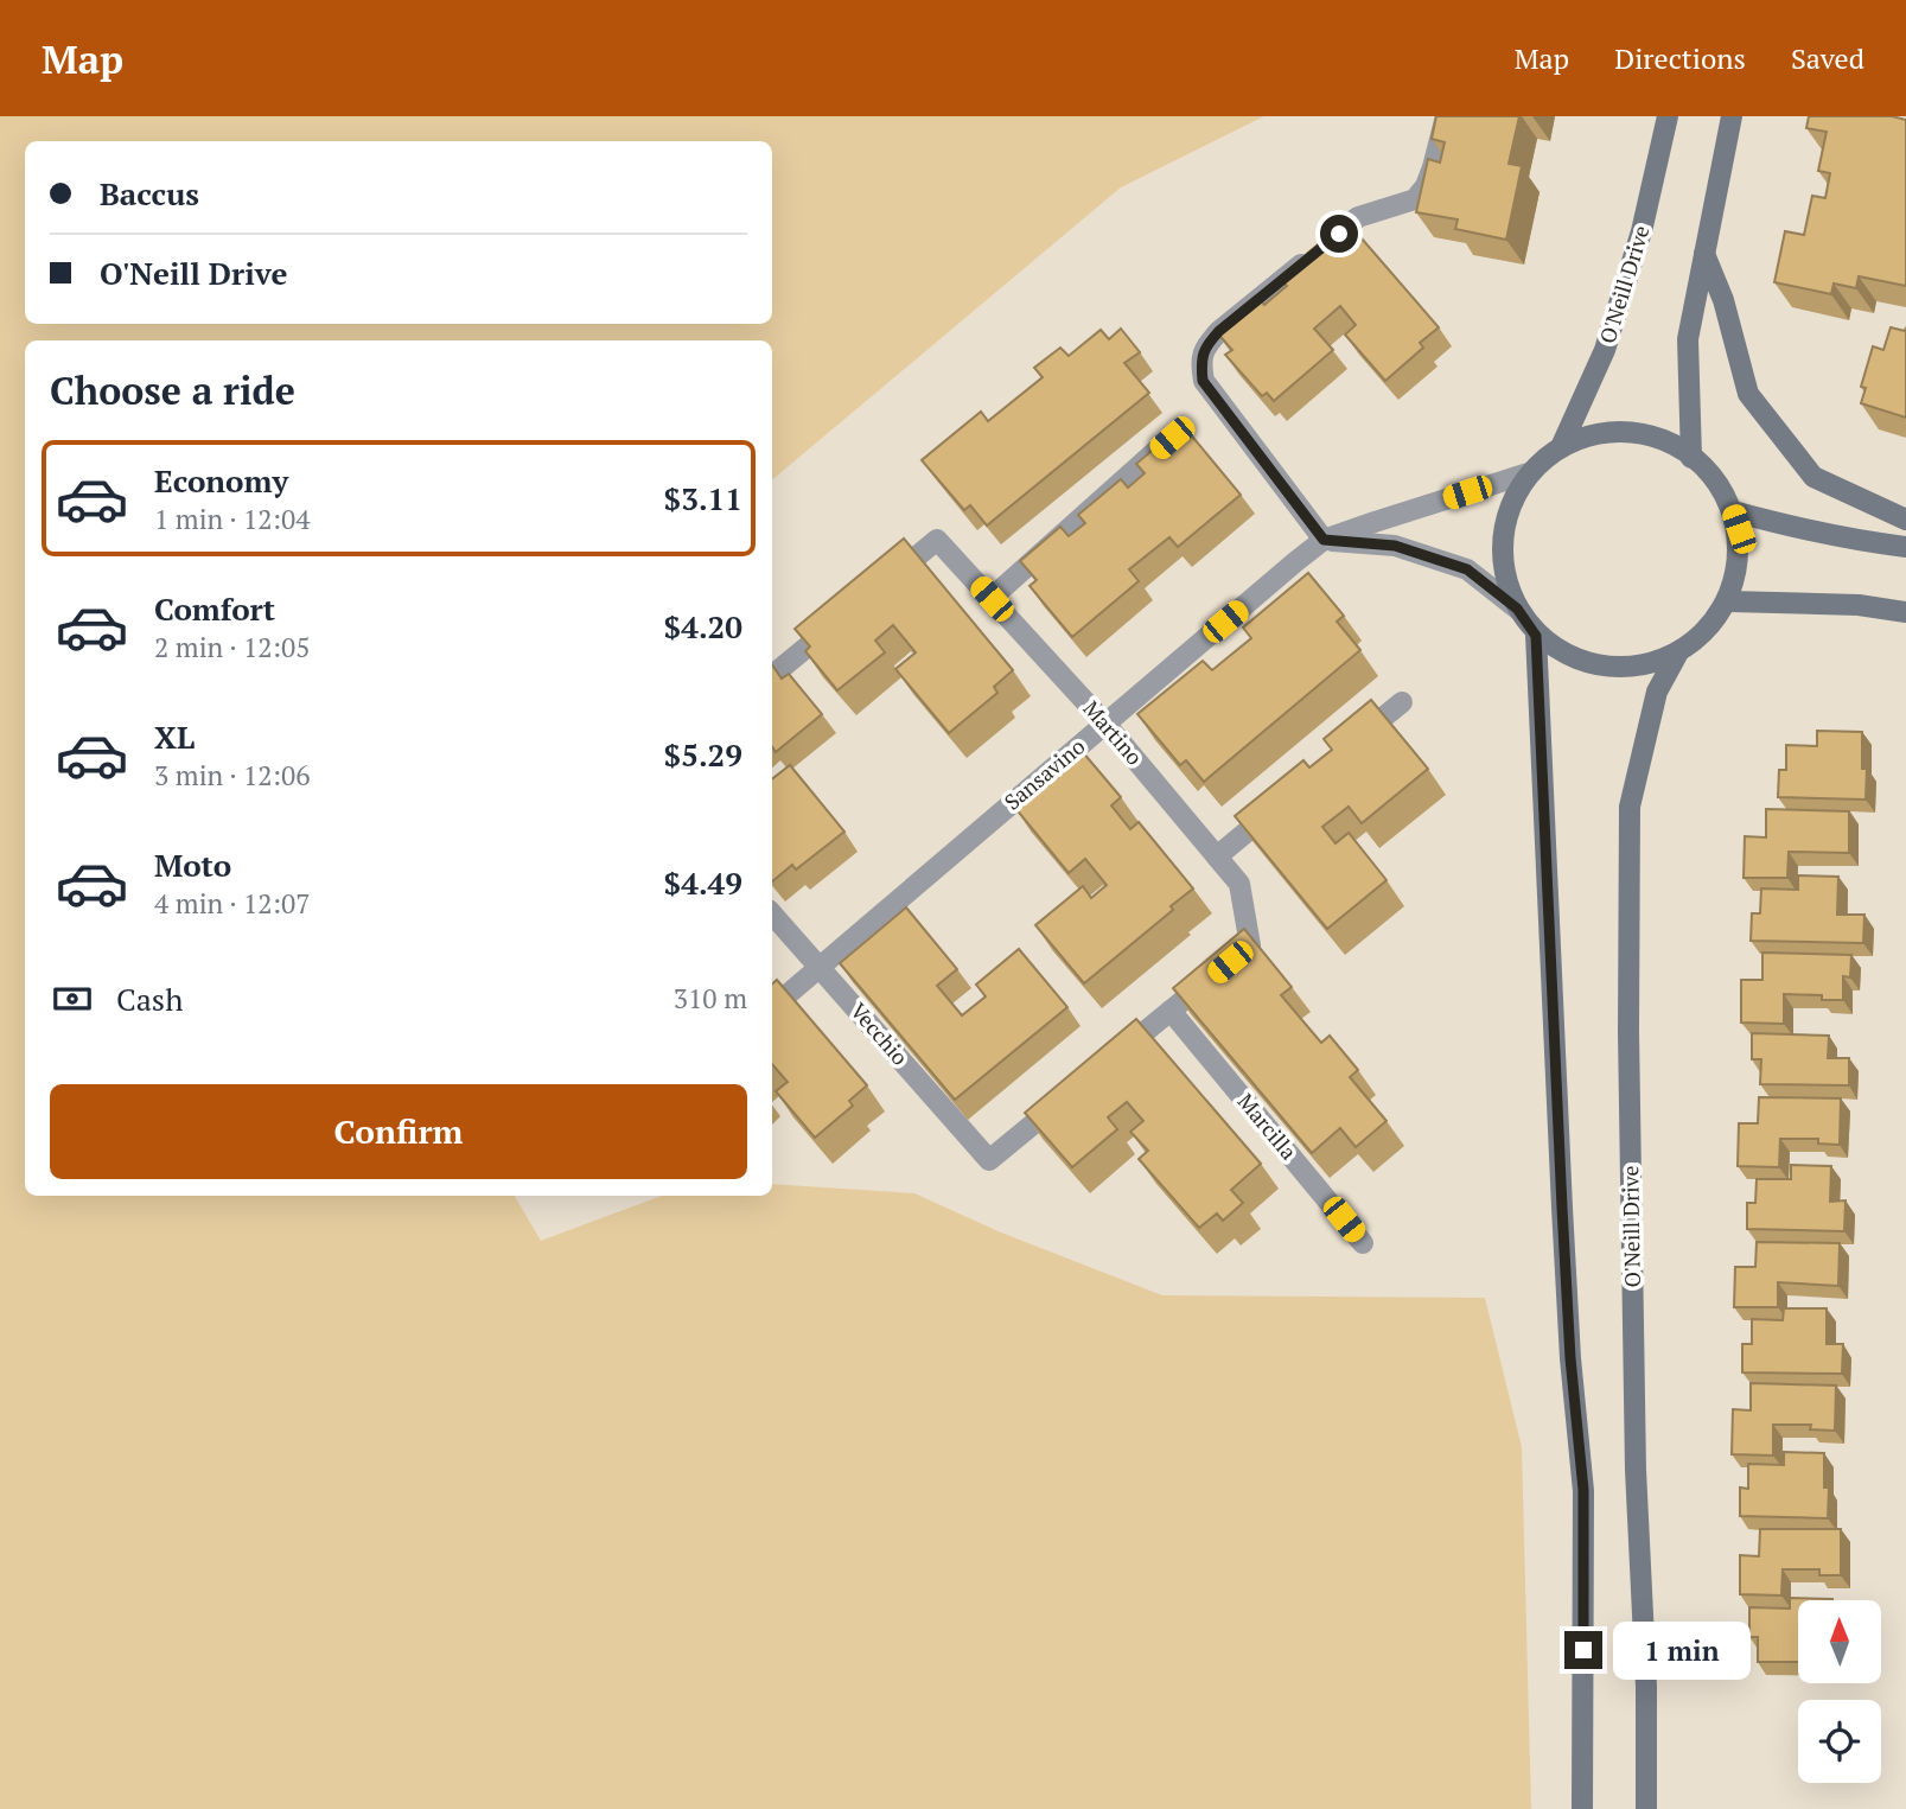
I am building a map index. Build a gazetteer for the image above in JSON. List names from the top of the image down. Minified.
{"streets":{"main road":["O'Neill Drive"],"street":["Martino","Sansavino","Vecchio","Marcilla"]},"crossings":[["Martino","Sansavino"],["Martino","Marcilla"],["Sansavino","Vecchio"]],"north":"top","page":{"header":"Map","nav":["Map","Directions","Saved"],"banner":["Baccus","O'Neill Drive"],"heading":"Choose a ride","list":[{"name":"Economy","note":"1 min · 12:04","value":"$3.11"},{"name":"Comfort","note":"2 min · 12:05","value":"$4.20"},{"name":"XL","note":"3 min · 12:06","value":"$5.29"},{"name":"Moto","note":"4 min · 12:07","value":"$4.49"}],"pay":["Cash","310 m"],"buttons":"Confirm","bubble":"1 min"}}
